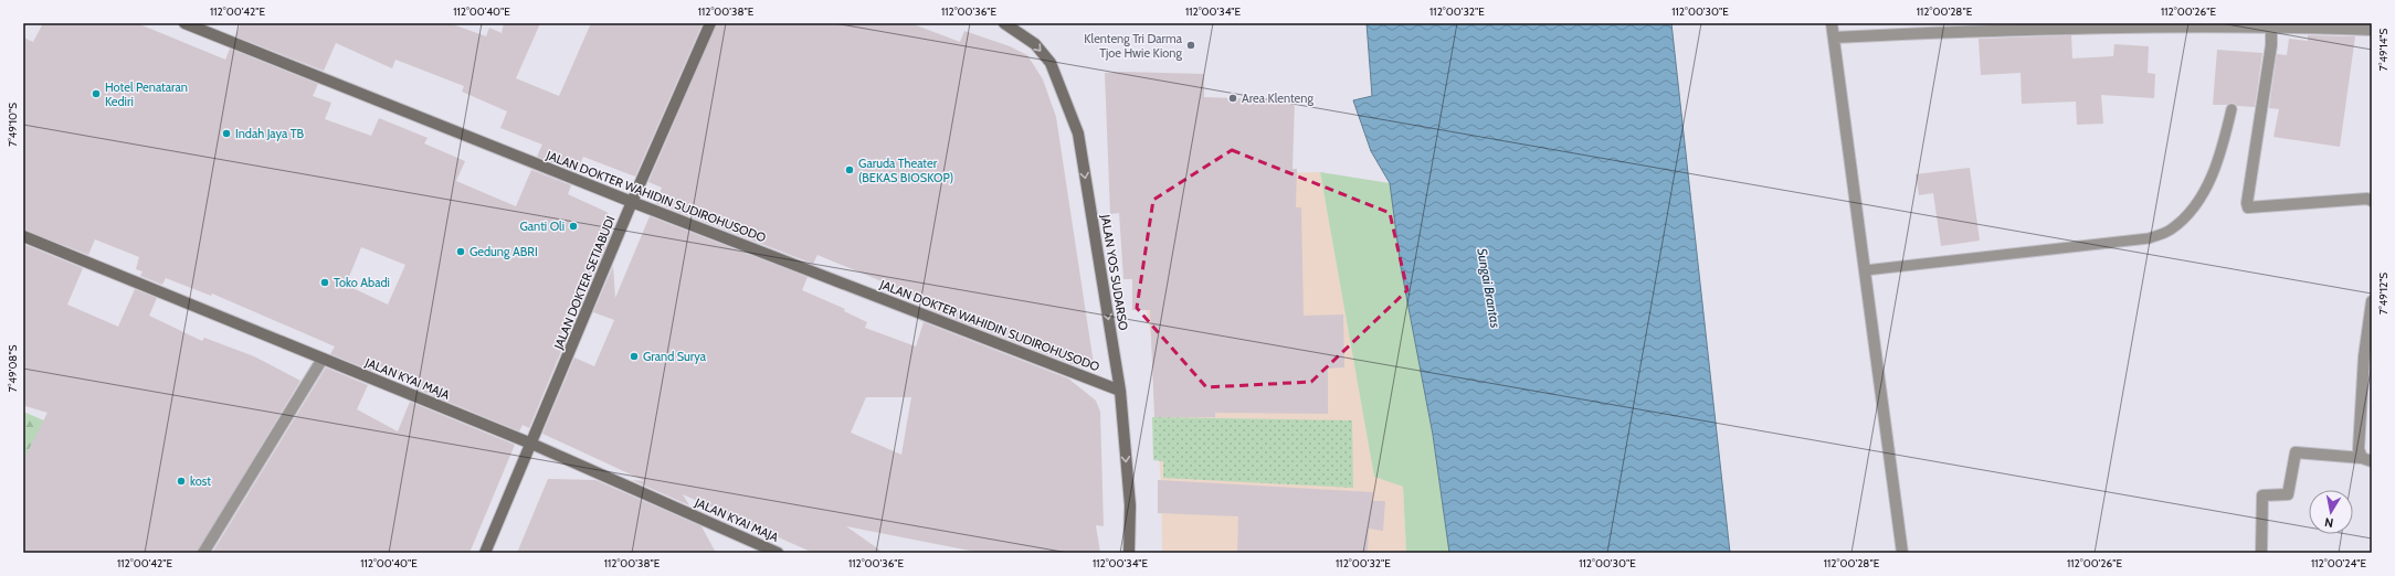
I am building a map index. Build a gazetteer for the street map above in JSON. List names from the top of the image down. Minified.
{"streets":{"street":["JALAN DOKTER WAHIDIN SUDIROHUSODO","JALAN YOS SUDARSO","JALAN DOKTER SETIABUDI","JALAN KYAI MAJA"]},"crossings":[["JALAN DOKTER WAHIDIN SUDIROHUSODO","JALAN YOS SUDARSO"],["JALAN DOKTER WAHIDIN SUDIROHUSODO","JALAN DOKTER SETIABUDI"],["JALAN DOKTER SETIABUDI","JALAN KYAI MAJA"]],"one_way":["JALAN YOS SUDARSO"],"water":["Sungai Brantas"],"places":["Klenteng Tri Darma Tjoe Hwie Kiong","Hotel Penataran Kediri","Area Klenteng","Indah Jaya TB","Garuda Theater (BEKAS BIOSKOP)","Ganti Oli","Gedung ABRI","Toko Abadi","Grand Surya","kost"],"north":"bottom","coordinates":["112°00'42\"E","112°00'40\"E","112°00'38\"E","112°00'36\"E","112°00'34\"E","112°00'32\"E","112°00'30\"E","112°00'28\"E","112°00'26\"E","7°49'14\"S","7°49'10\"S","7°49'12\"S","7°49'08\"S","112°00'24\"E"]}
